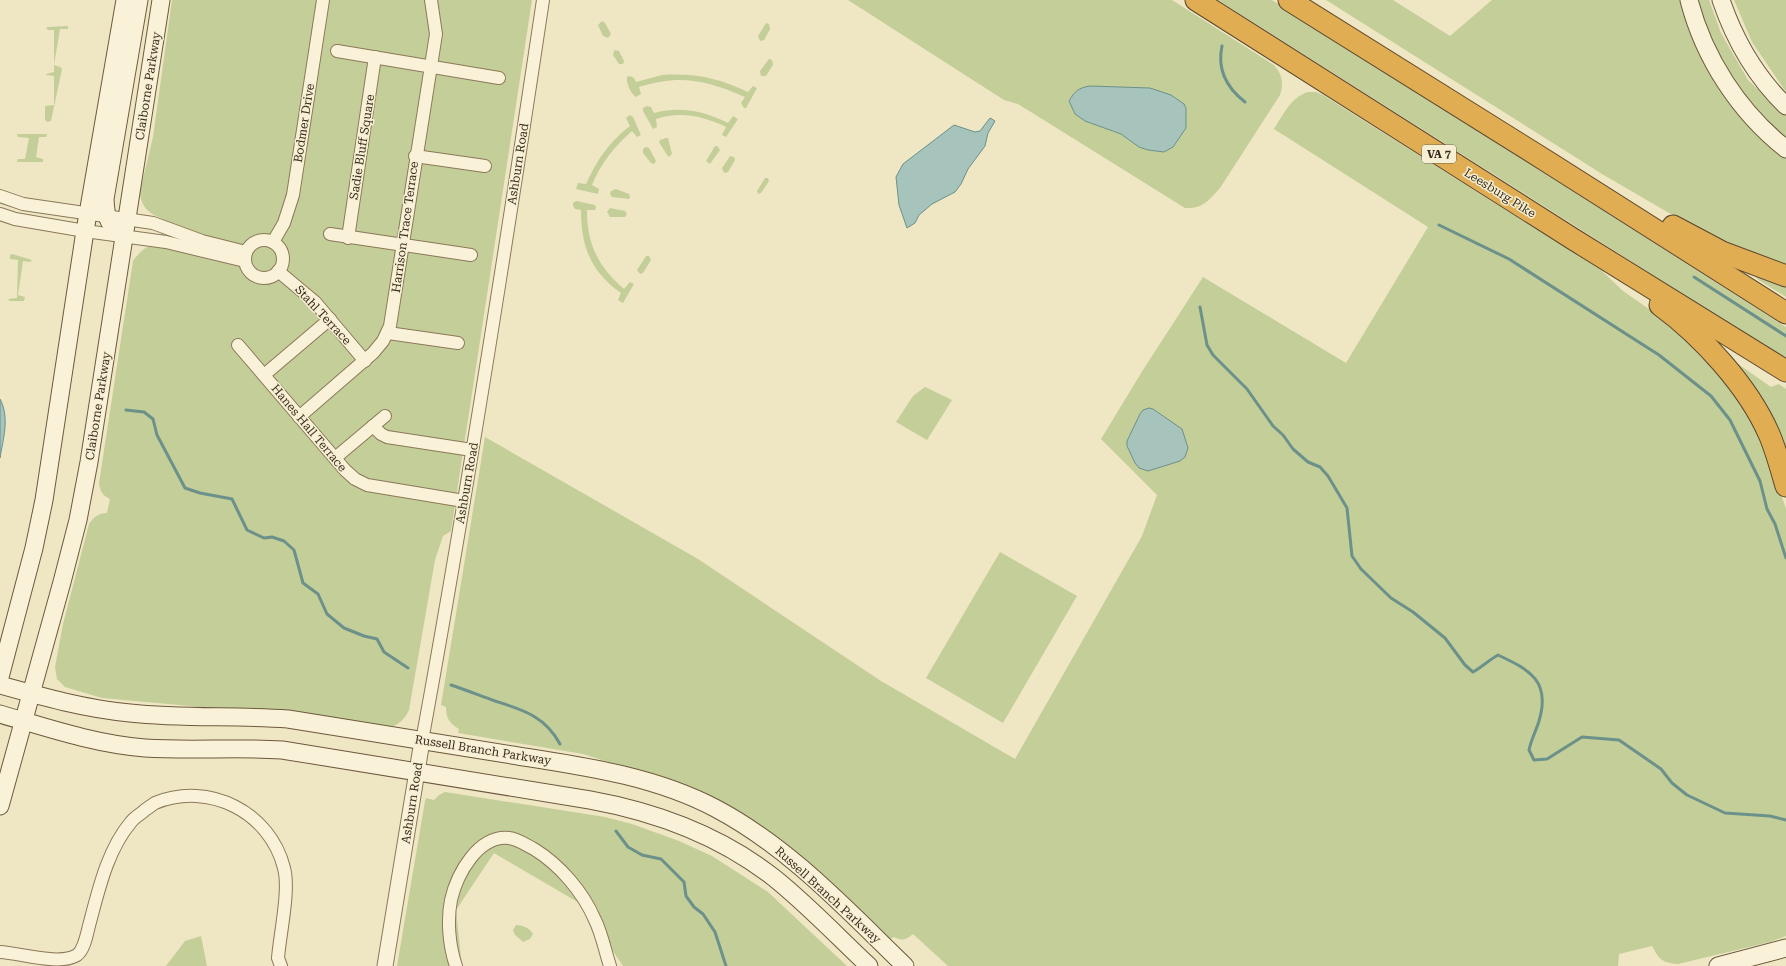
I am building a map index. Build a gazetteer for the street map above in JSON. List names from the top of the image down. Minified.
{"streets":{"highway":["VA 7","Leesburg Pike"],"main road":["Claiborne Parkway","Russell Branch Parkway"],"street":["Bodmer Drive","Sadie Bluff Square","Ashburn Road","Harrison Trace Terrace","Stahl Terrace","Hanes Hall Terrace"]},"crossings":[["Claiborne Parkway","Russell Branch Parkway"],["Bodmer Drive","Stahl Terrace"],["Ashburn Road","Hanes Hall Terrace"],["Ashburn Road","Russell Branch Parkway"],["Harrison Trace Terrace","Stahl Terrace"],["Harrison Trace Terrace","Hanes Hall Terrace"]]}
